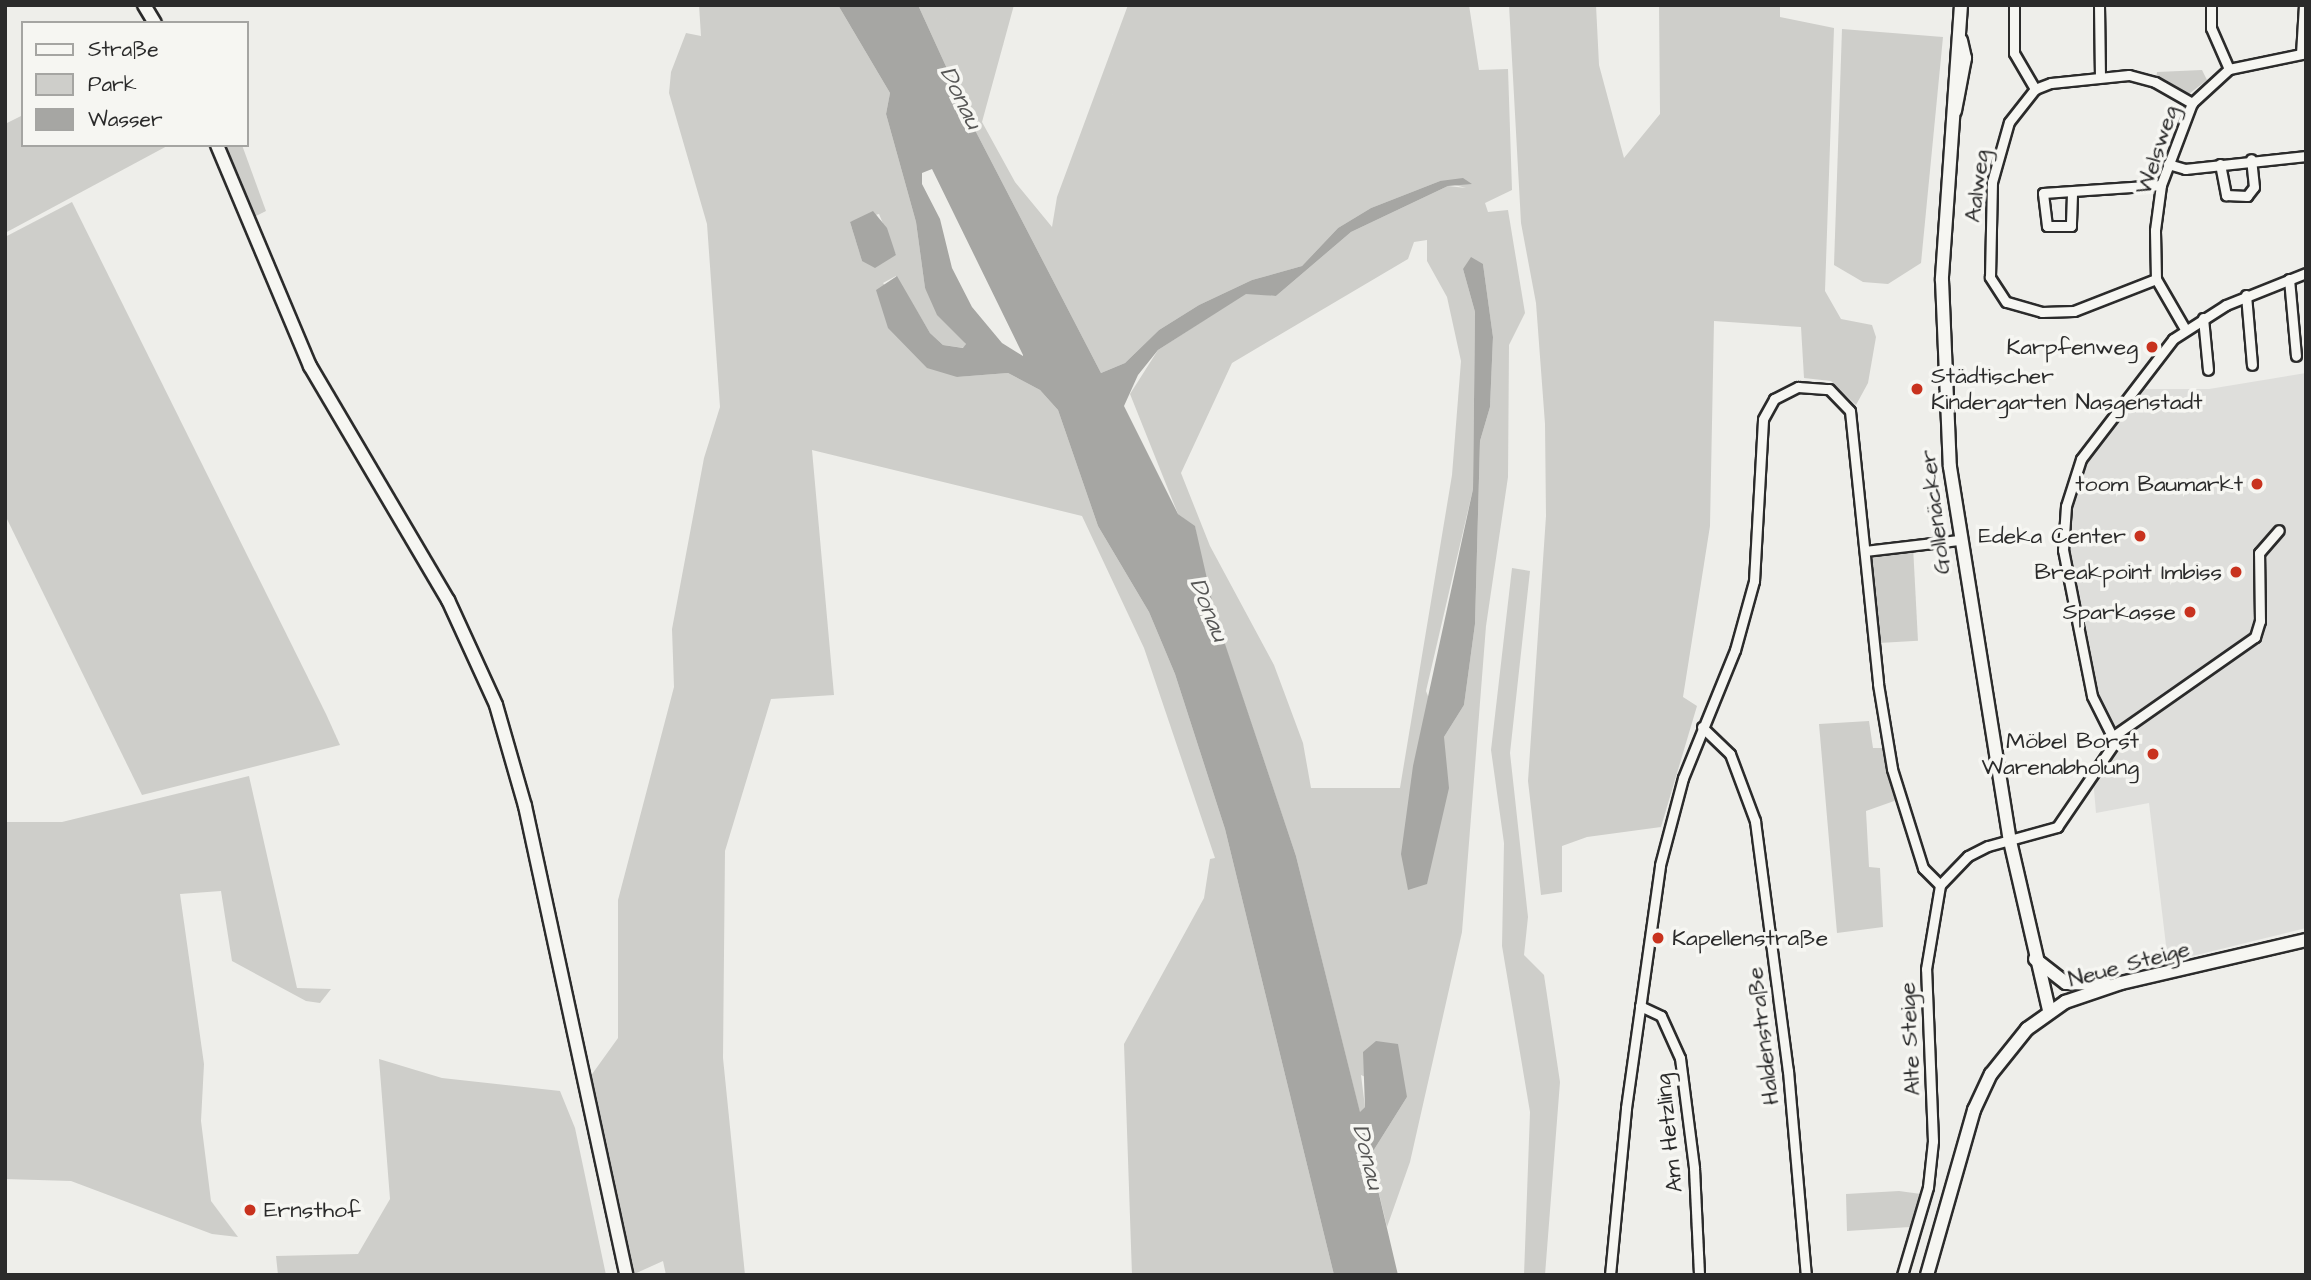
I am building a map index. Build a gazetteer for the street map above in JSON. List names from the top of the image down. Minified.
{"streets":{"street":["Welsweg","Aalweg","Gollenäcker","Neue Steige","Haldenstraße","Alte Steige","Am Hetzling"]},"crossings":[["Welsweg","Aalweg"],["Gollenäcker","Neue Steige"]],"water":["Donau"],"places":["Karpfenweg","Städtischer Kindergarten Nasgenstadt","toom Baumarkt","Edeka Center","Breakpoint Imbiss","Sparkasse","Möbel Borst Warenabholung","Kapellenstraße","Ernsthof"],"legend":["Straße","Park","Wasser"]}
